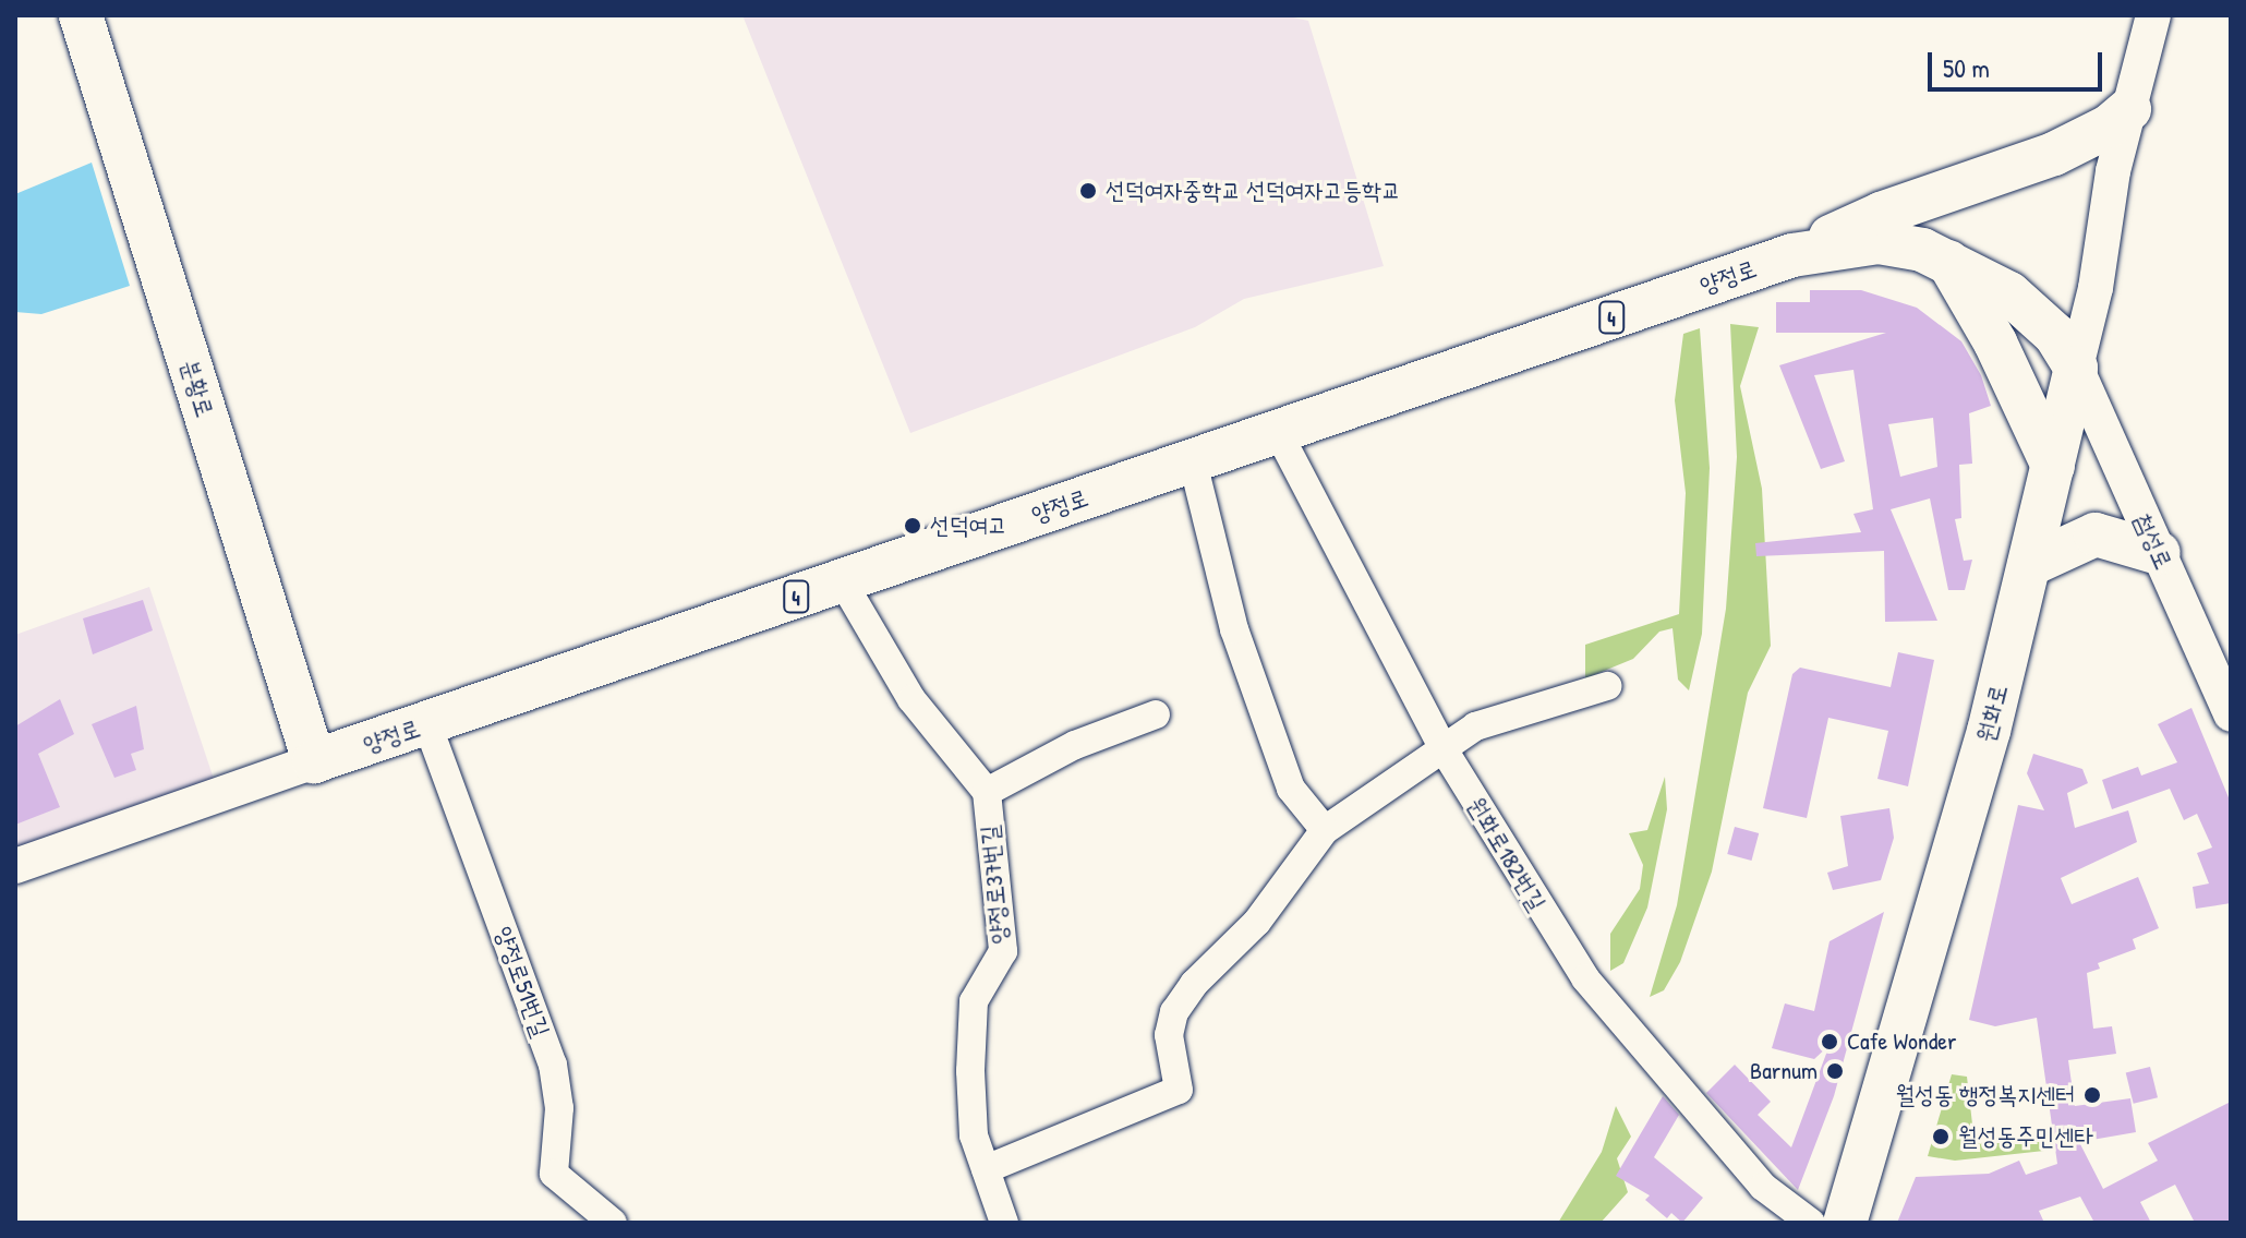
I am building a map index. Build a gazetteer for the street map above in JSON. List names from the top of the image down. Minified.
{"streets":{"main road":["양정로","4","분황로","원화로"],"street":["첨성로","원화로182번길","양정로37번길","양정로51번길"]},"crossings":[["양정로","분황로"],["양정로","첨성로"],["양정로","원화로"],["양정로","원화로182번길"],["양정로","양정로37번길"],["양정로","양정로51번길"],["첨성로","원화로"]],"places":["선덕여자중학교 선덕여자고등학교","선덕여고","Cafe Wonder","Barnum","월성동 행정복지센터","월성동주민센타"],"scale_bar":"50 m"}
